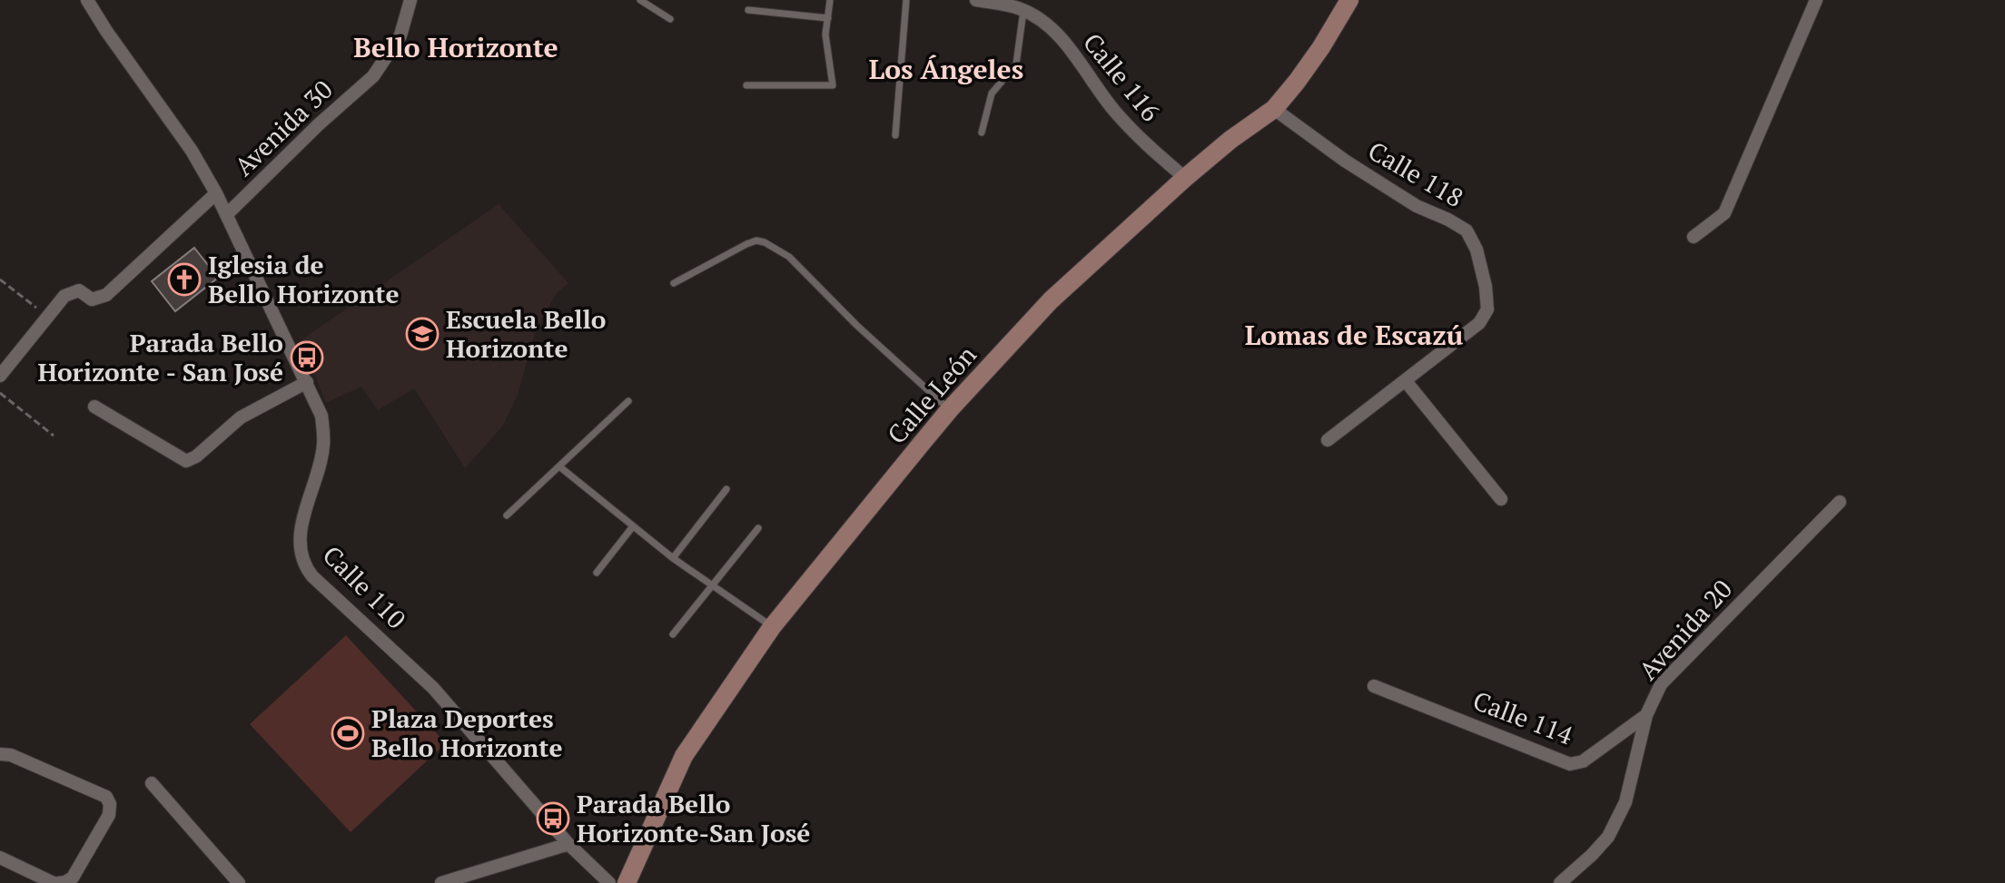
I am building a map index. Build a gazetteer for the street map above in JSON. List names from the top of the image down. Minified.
{"streets":{"main road":["Calle León"],"street":["Calle 116","Avenida 30","Calle 118","Calle 110","Avenida 20","Calle 114"]},"crossings":[["Calle 116","Calle León"],["Avenida 30","Calle 110"],["Calle 118","Calle León"],["Avenida 20","Calle 114"]],"districts":["Bello Horizonte","Los Ángeles","Lomas de Escazú"],"places":{"church":["Iglesia de Bello Horizonte"],"school or university":["Escuela Bello Horizonte"],"bus stop":["Parada Bello Horizonte - San José","Parada Bello Horizonte-San José"],"sports":["Plaza Deportes Bello Horizonte"]}}
